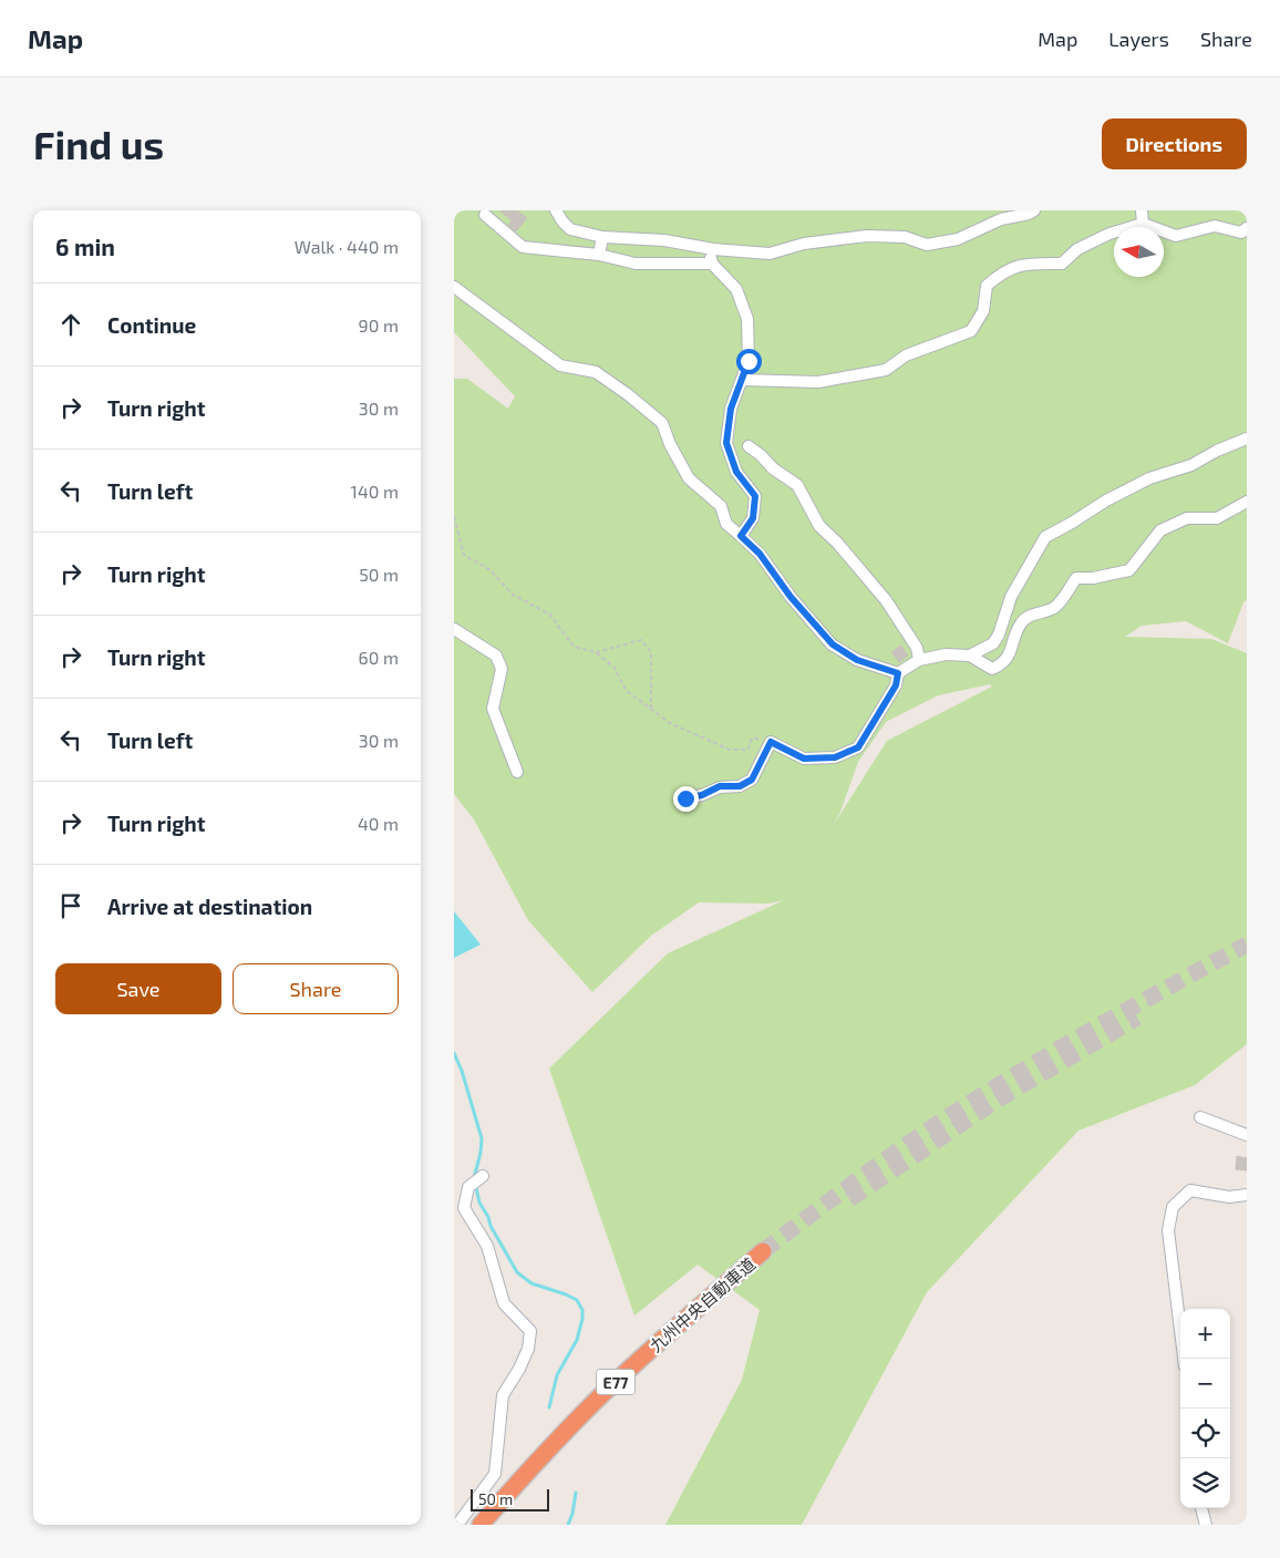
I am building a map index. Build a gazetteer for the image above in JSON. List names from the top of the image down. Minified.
{"streets":{"highway":["九州中央自動車道","E77"]},"scale_bar":"50 m","north":"left","page":{"header":"Map","nav":["Map","Layers","Share"],"buttons":["Directions",["Save","Share"]],"title":"Find us","heading":["6 min","Walk · 440 m"],"list":[["Continue","90 m"],["Turn right","30 m"],["Turn left","140 m"],["Turn right","50 m"],["Turn right","60 m"],["Turn left","30 m"],["Turn right","40 m"],"Arrive at destination"],"map_buttons":["+","−"],"scale":"50 m"}}
